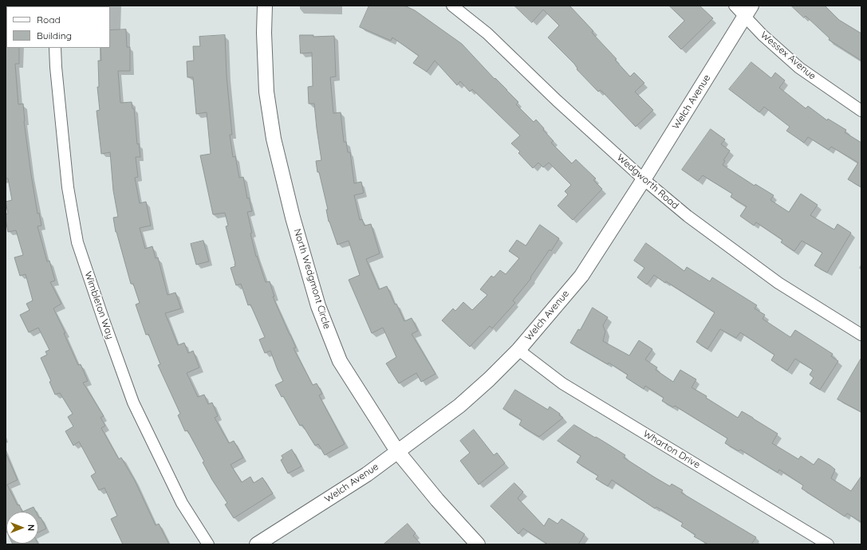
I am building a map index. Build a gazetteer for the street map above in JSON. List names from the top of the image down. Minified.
{"streets":{"street":["Wessex Avenue","Welch Avenue","Wedgworth Road","North Wedgmont Circle","Wimbleton Way","Wharton Drive"]},"crossings":[["Wessex Avenue","Welch Avenue"],["Welch Avenue","Wedgworth Road"],["Welch Avenue","North Wedgmont Circle"],["Welch Avenue","Wharton Drive"]],"legend":["Road","Building"],"north":"right"}
